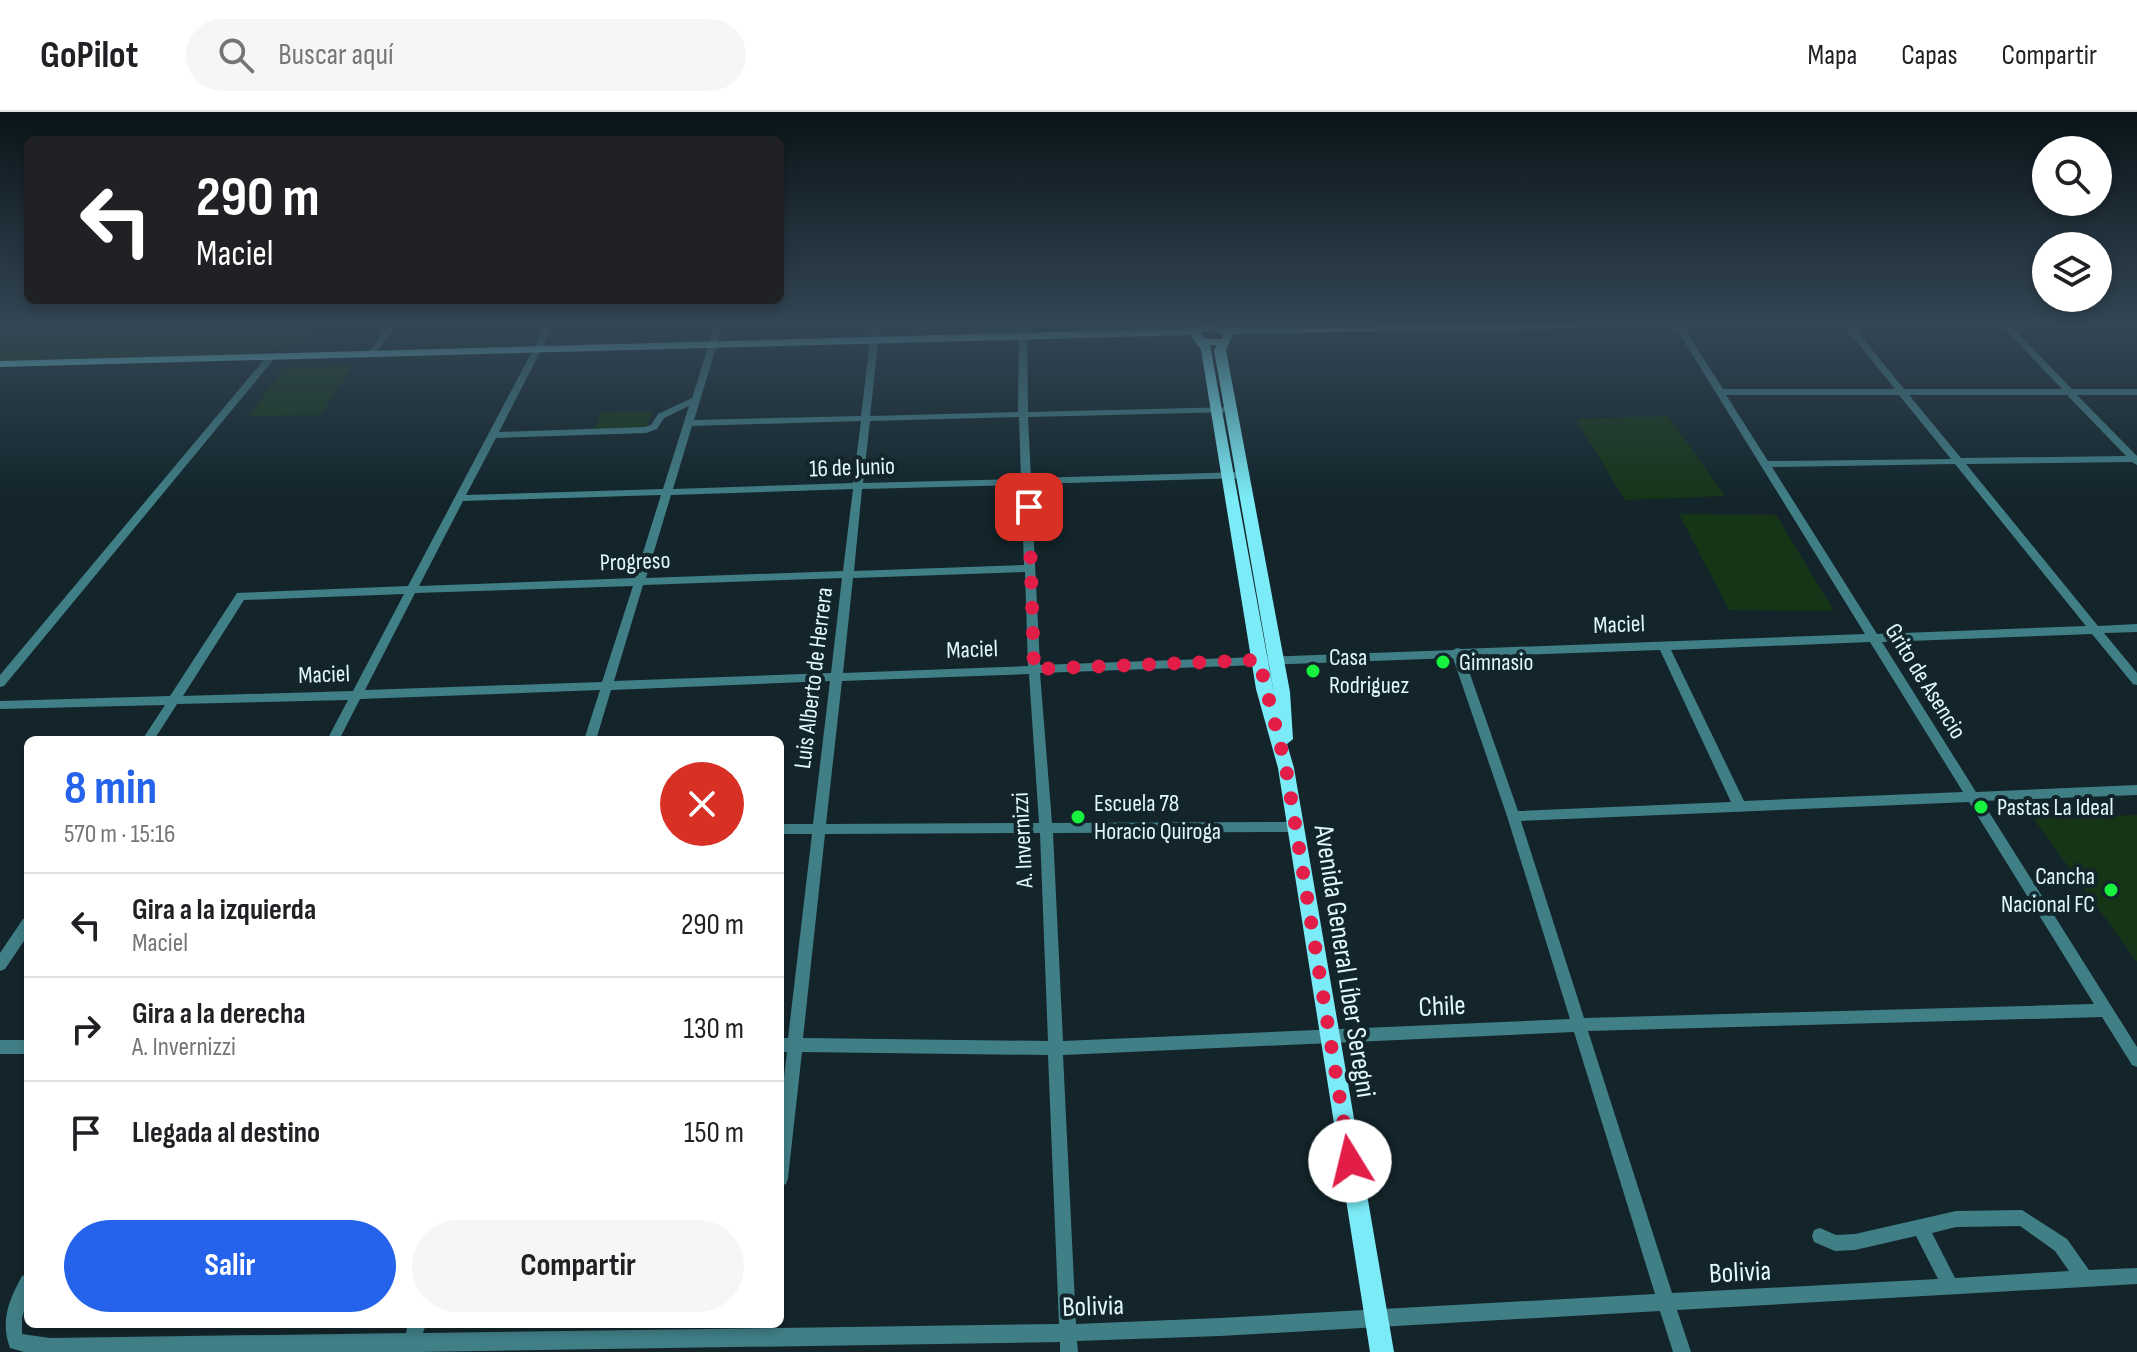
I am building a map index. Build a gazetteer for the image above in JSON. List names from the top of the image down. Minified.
{"streets":{"street":["16 de Junio","Progreso","Maciel","Luis Alberto de Herrera","Grito de Asencio","A. Invernizzi","Avenida General Líber Seregni","Chile","Bolivia"]},"crossings":[["16 de Junio","Luis Alberto de Herrera"],["16 de Junio","A. Invernizzi"],["16 de Junio","Avenida General Líber Seregni"],["Progreso","Maciel"],["Progreso","Luis Alberto de Herrera"],["Progreso","A. Invernizzi"],["Maciel","Luis Alberto de Herrera"],["Maciel","Grito de Asencio"],["Maciel","A. Invernizzi"],["Maciel","Avenida General Líber Seregni"],["Luis Alberto de Herrera","Chile"],["Grito de Asencio","Chile"],["A. Invernizzi","Chile"],["A. Invernizzi","Bolivia"],["Avenida General Líber Seregni","Chile"],["Avenida General Líber Seregni","Bolivia"]],"places":["Gimnasio","Casa Rodriguez","Pastas La Ideal","Escuela 78 Horacio Quiroga","Cancha Nacional FC"],"page":{"header":"GoPilot","search":"Buscar aquí","nav":["Mapa","Capas","Compartir"],"turn":["290 m","Maciel"],"heading":["8 min","570 m · 15:16"],"list":[{"name":"Gira a la izquierda","note":"Maciel","value":"290 m"},{"name":"Gira a la derecha","note":"A. Invernizzi","value":"130 m"},{"name":"Llegada al destino","value":"150 m"}],"buttons":["Salir","Compartir"]}}
